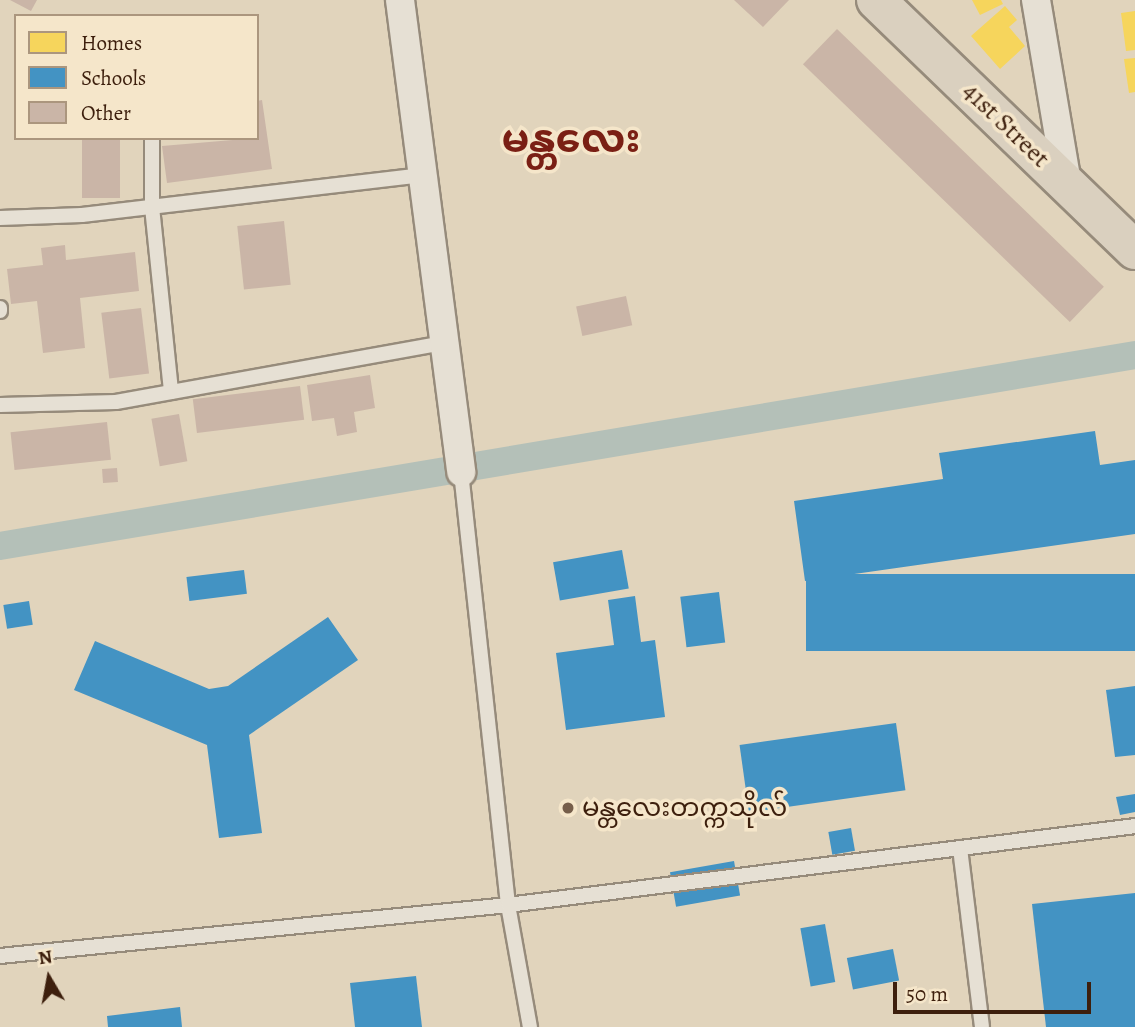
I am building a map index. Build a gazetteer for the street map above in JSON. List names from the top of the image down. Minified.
{"streets":{"main road":["41st Street"]},"districts":["မန္တလေး"],"places":["မန္တလေးတက္ကသိုလ်"],"legend":["Homes","Schools","Other"],"scale_bar":"50 m","north":"top"}
